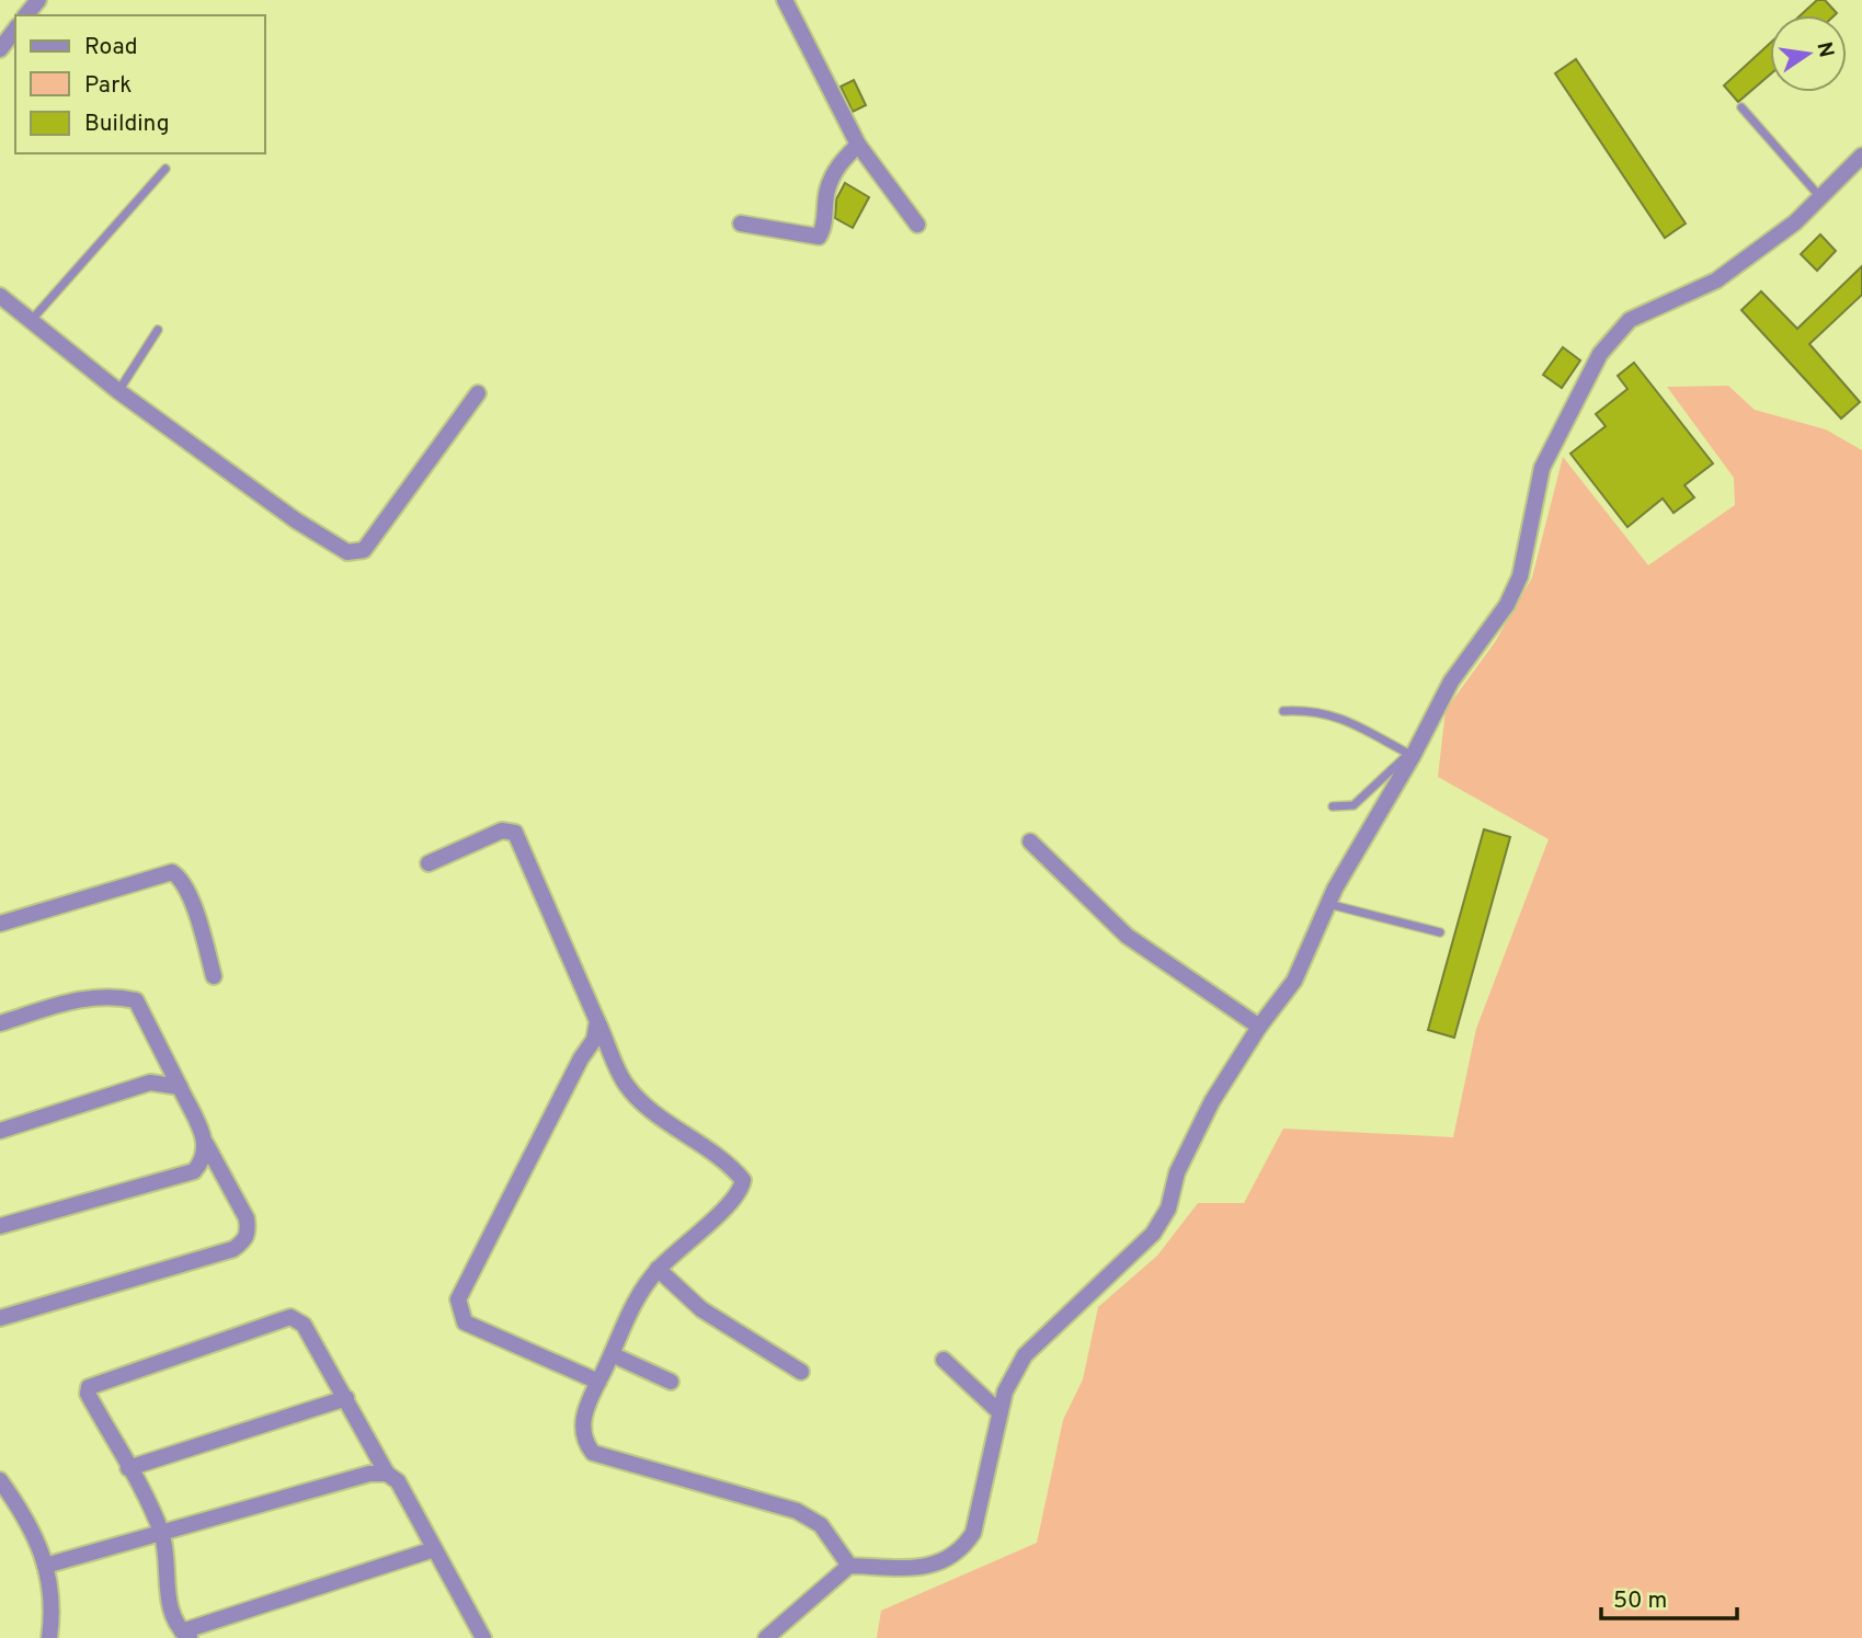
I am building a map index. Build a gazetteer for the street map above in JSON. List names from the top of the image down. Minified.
{"legend":["Road","Park","Building"],"scale_bar":"50 m","north":"right"}
